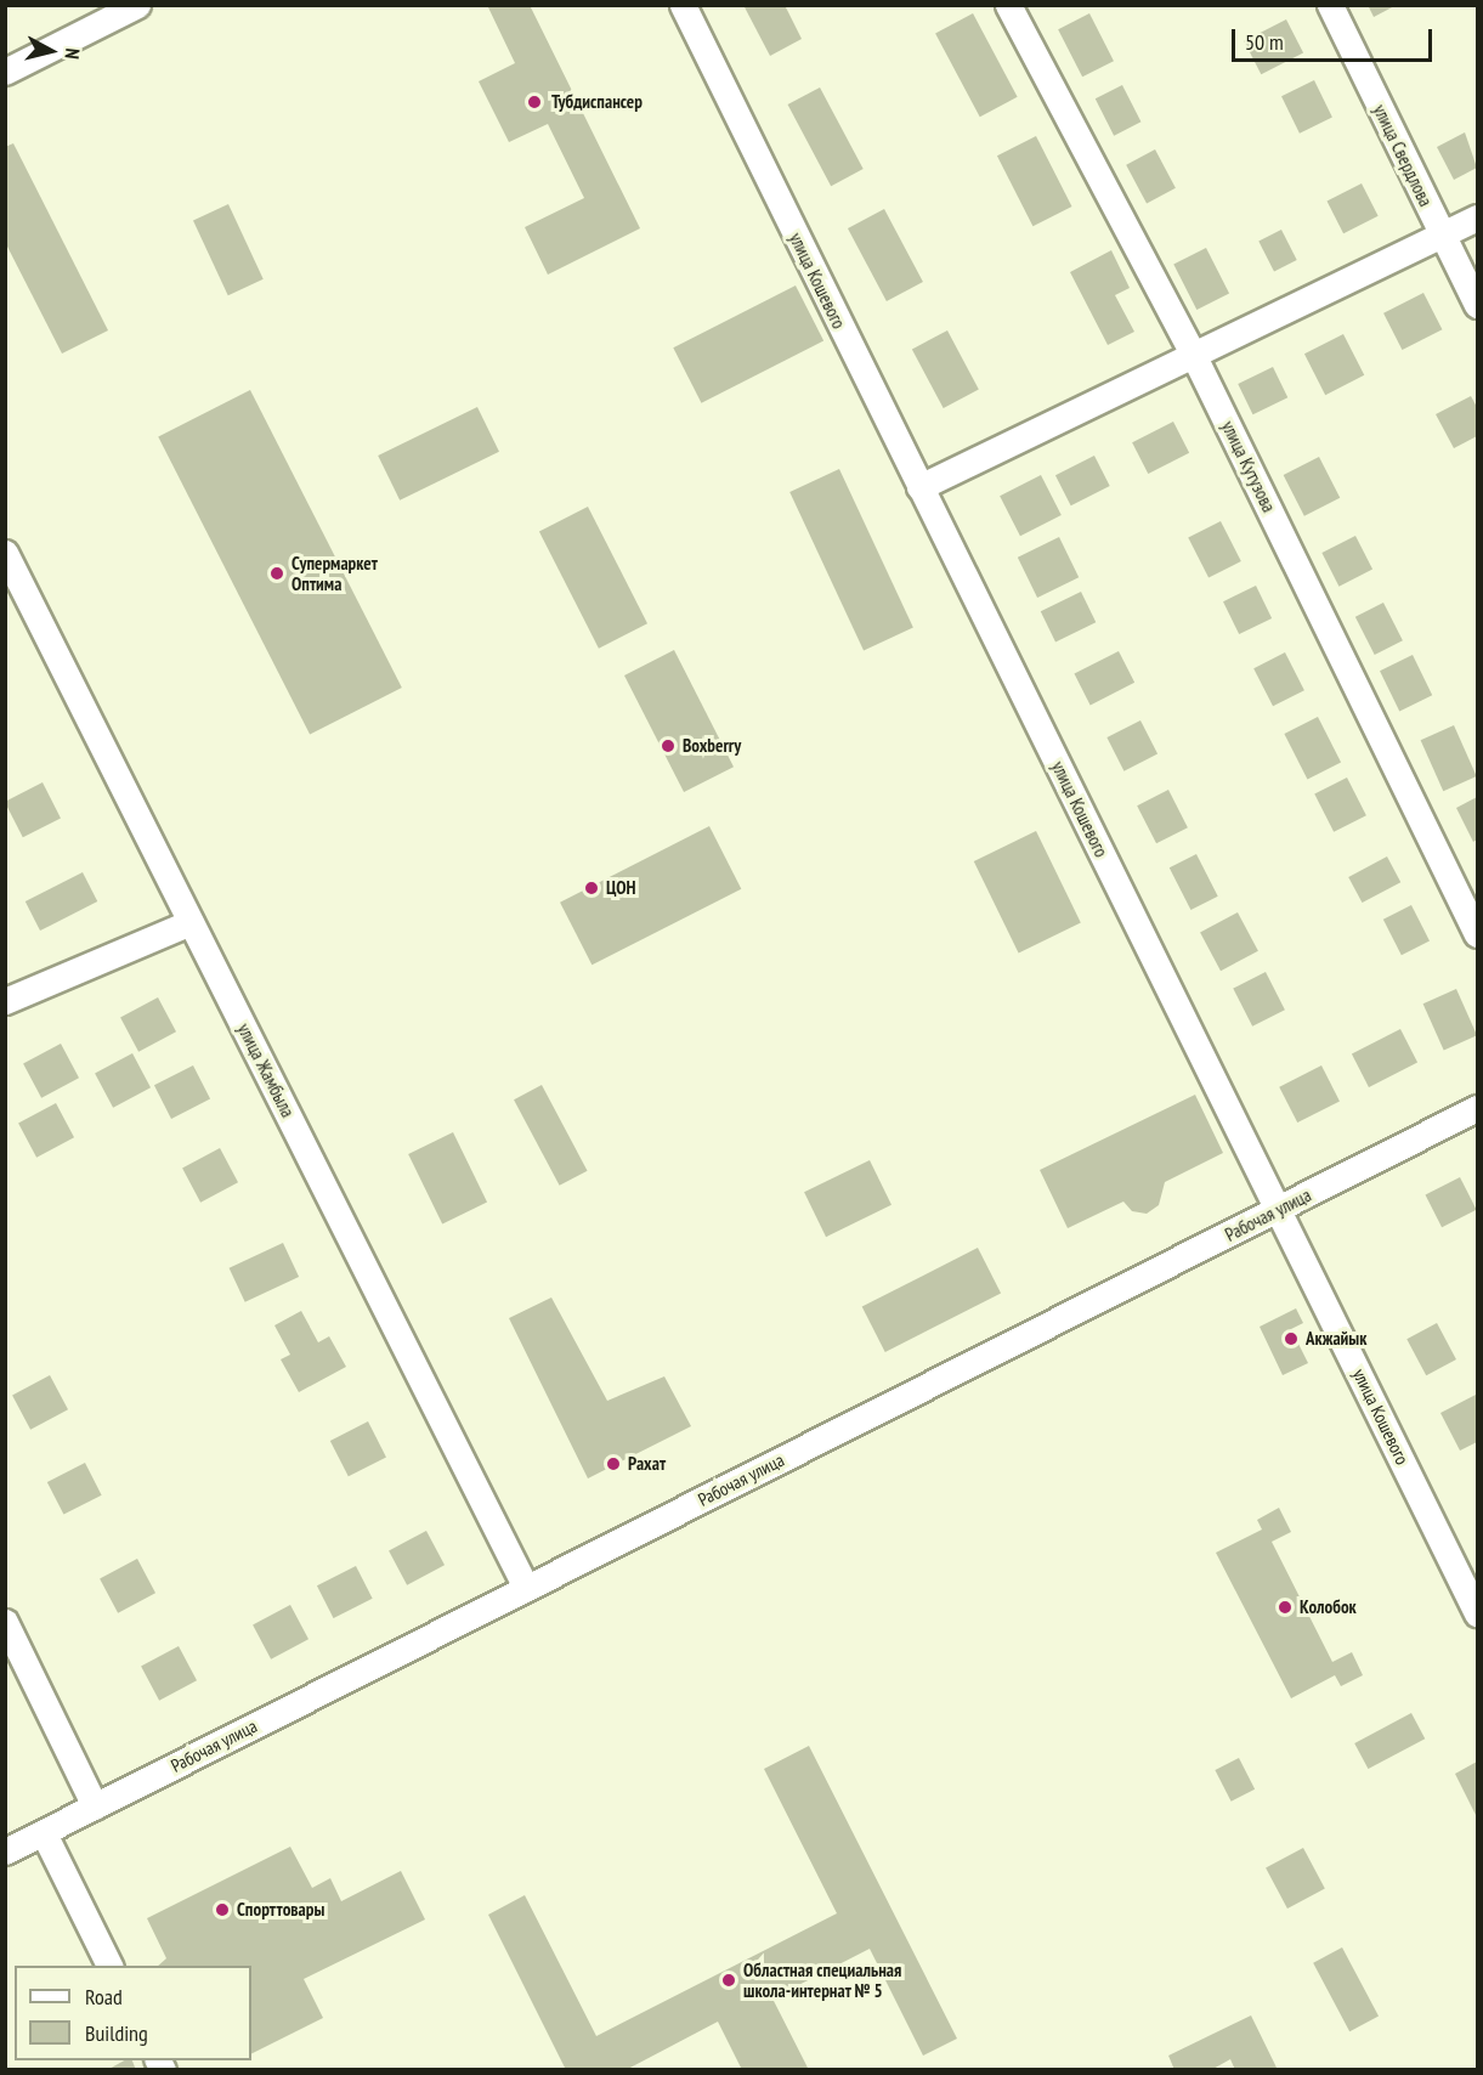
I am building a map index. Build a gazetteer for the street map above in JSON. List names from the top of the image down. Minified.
{"streets":{"street":["улица Свердлова","улица Кошевого","улица Кутузова","улица Жамбыла","Рабочая улица"]},"crossings":[["улица Кошевого","Рабочая улица"],["улица Жамбыла","Рабочая улица"]],"places":["Тубдиспансер","Супермаркет Оптима","Boxberry","ЦОН","Акжайык","Рахат","Колобок","Спорттовары","Областная специальная школа-интернат № 5"],"legend":["Road","Building"],"scale_bar":"50 m","north":"right"}
